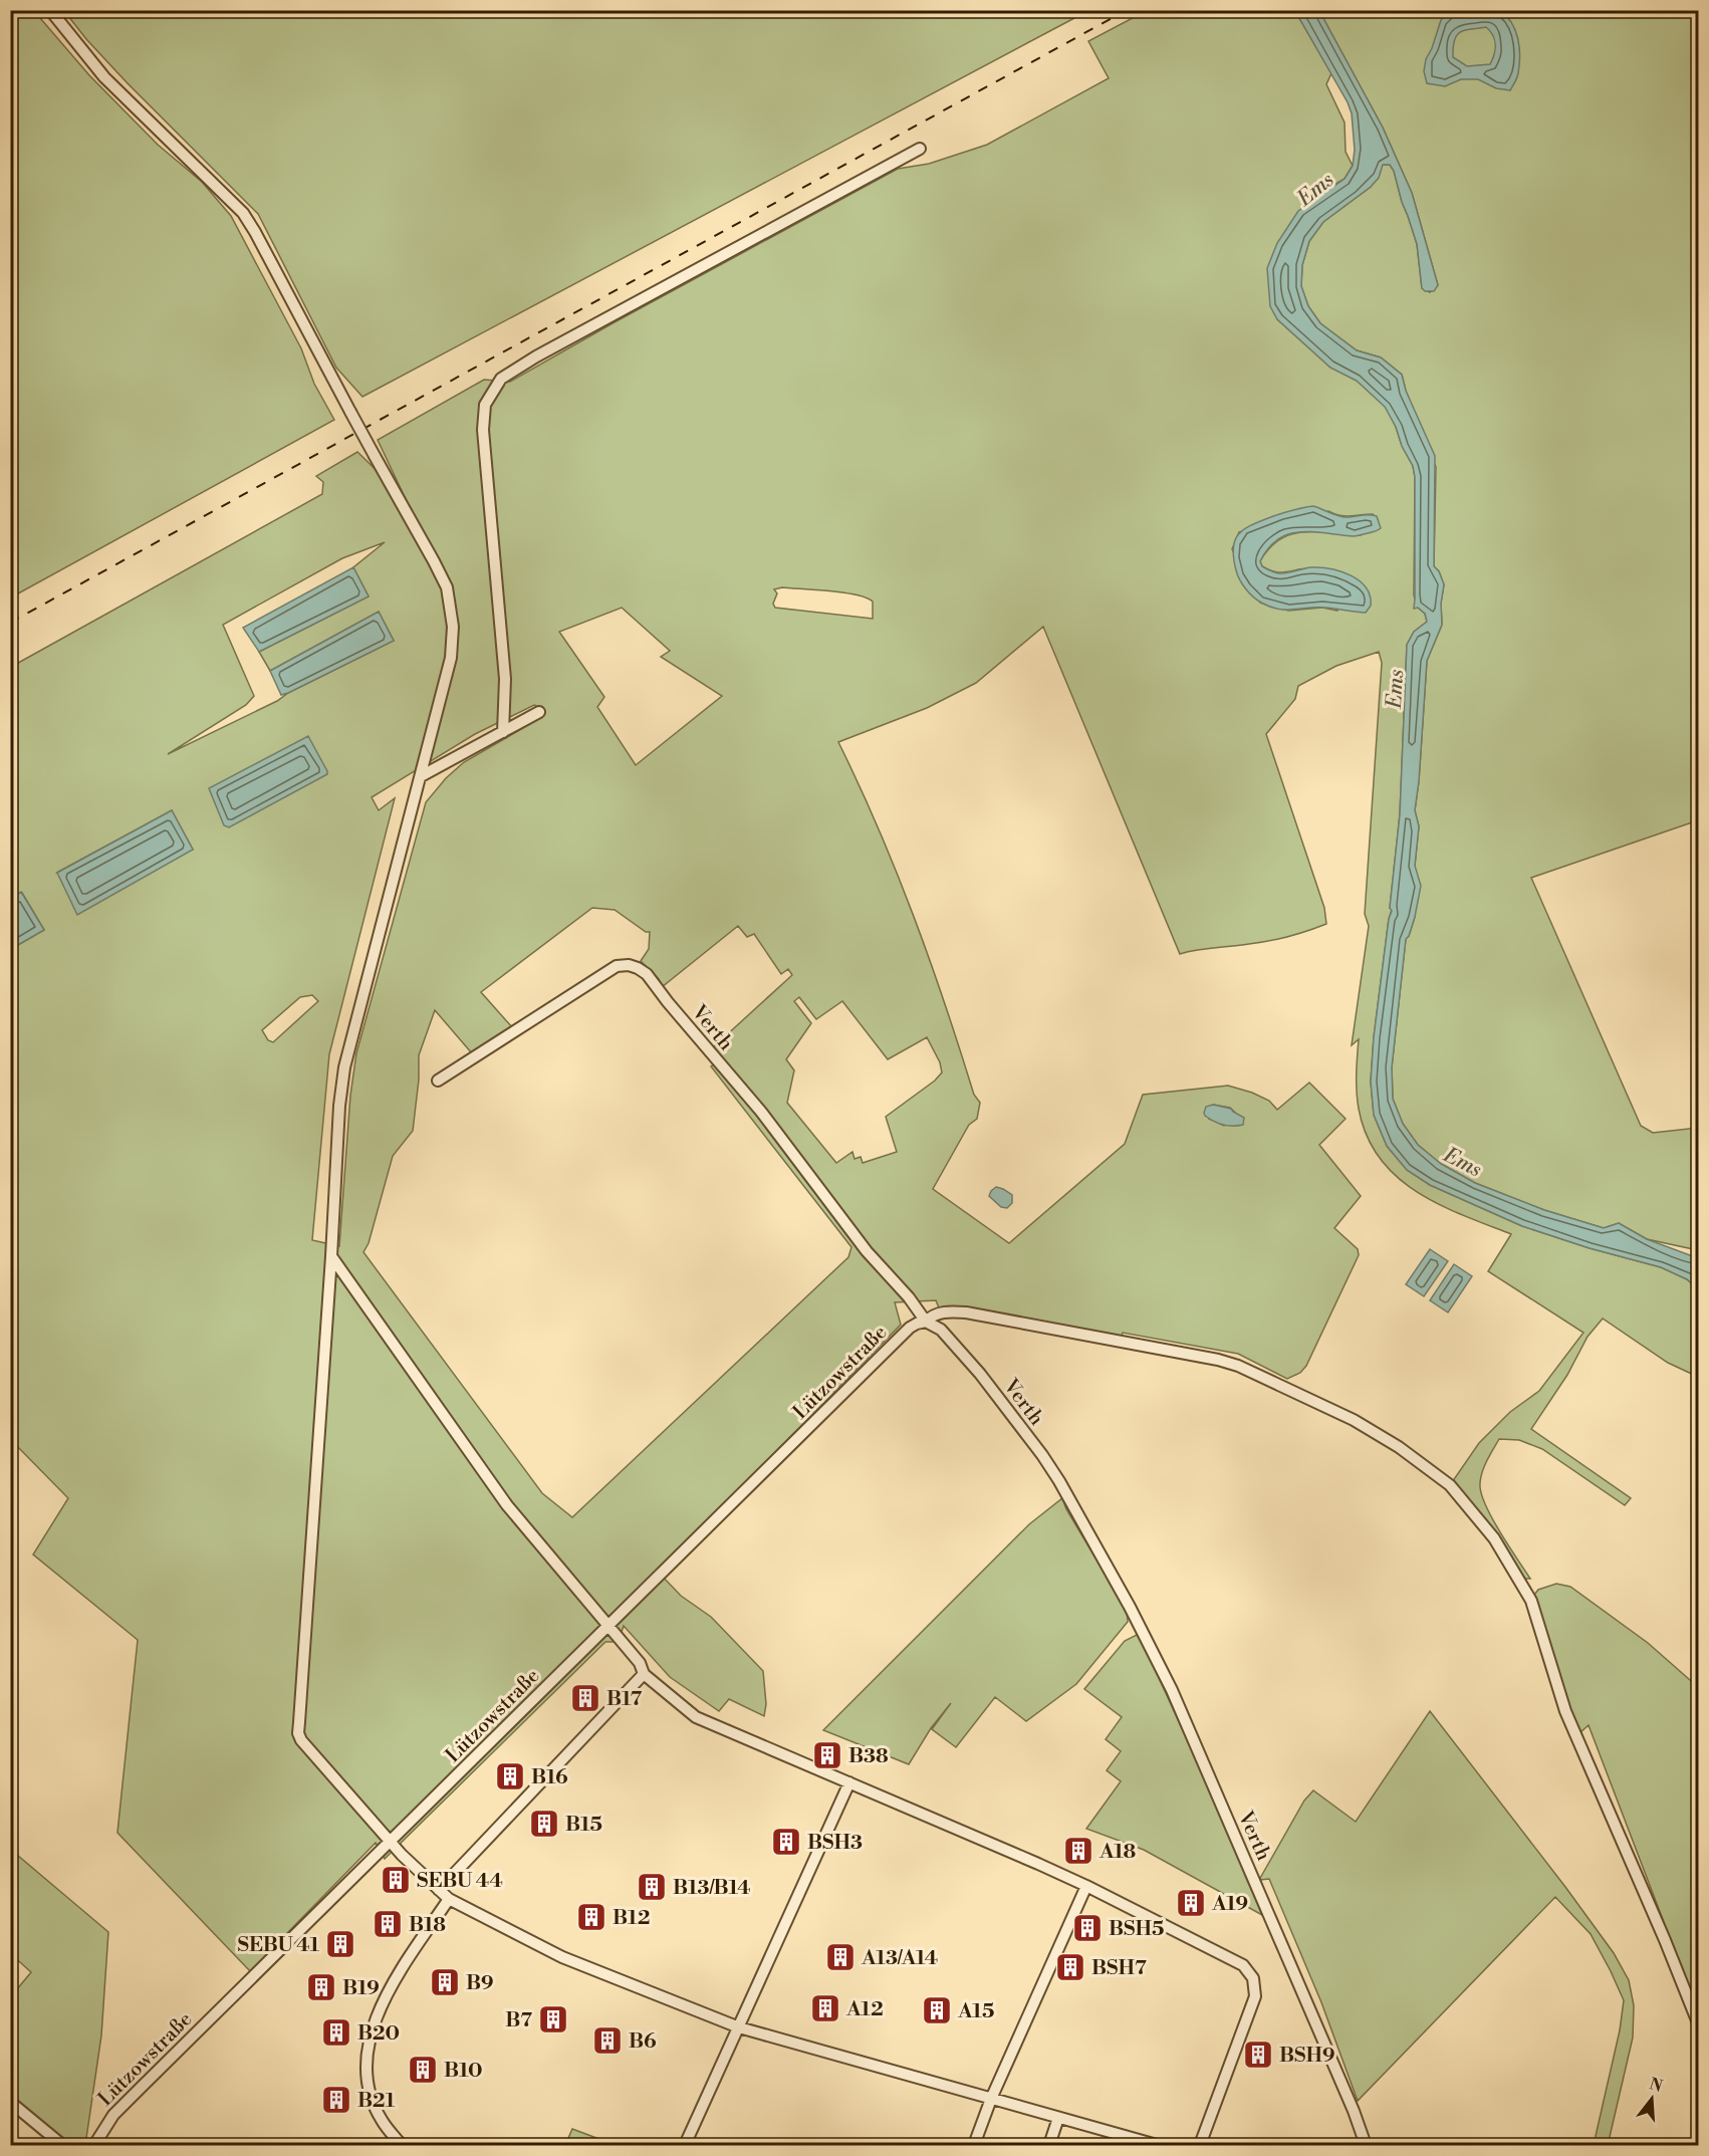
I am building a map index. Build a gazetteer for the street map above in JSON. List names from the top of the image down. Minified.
{"streets":{"street":["Verth","Lützowstraße"]},"crossings":[["Verth","Lützowstraße"]],"water":["Ems"],"places":{"building":["B17","B38","B16","B15","BSH3","A18","SEBU 44","B13/B14","A19","B12","B18","BSH5","SEBU 41","A13/A14","BSH7","B9","B19","A12","A15","B7","B20","B6","BSH9","B10","B21"]},"north":"top"}
